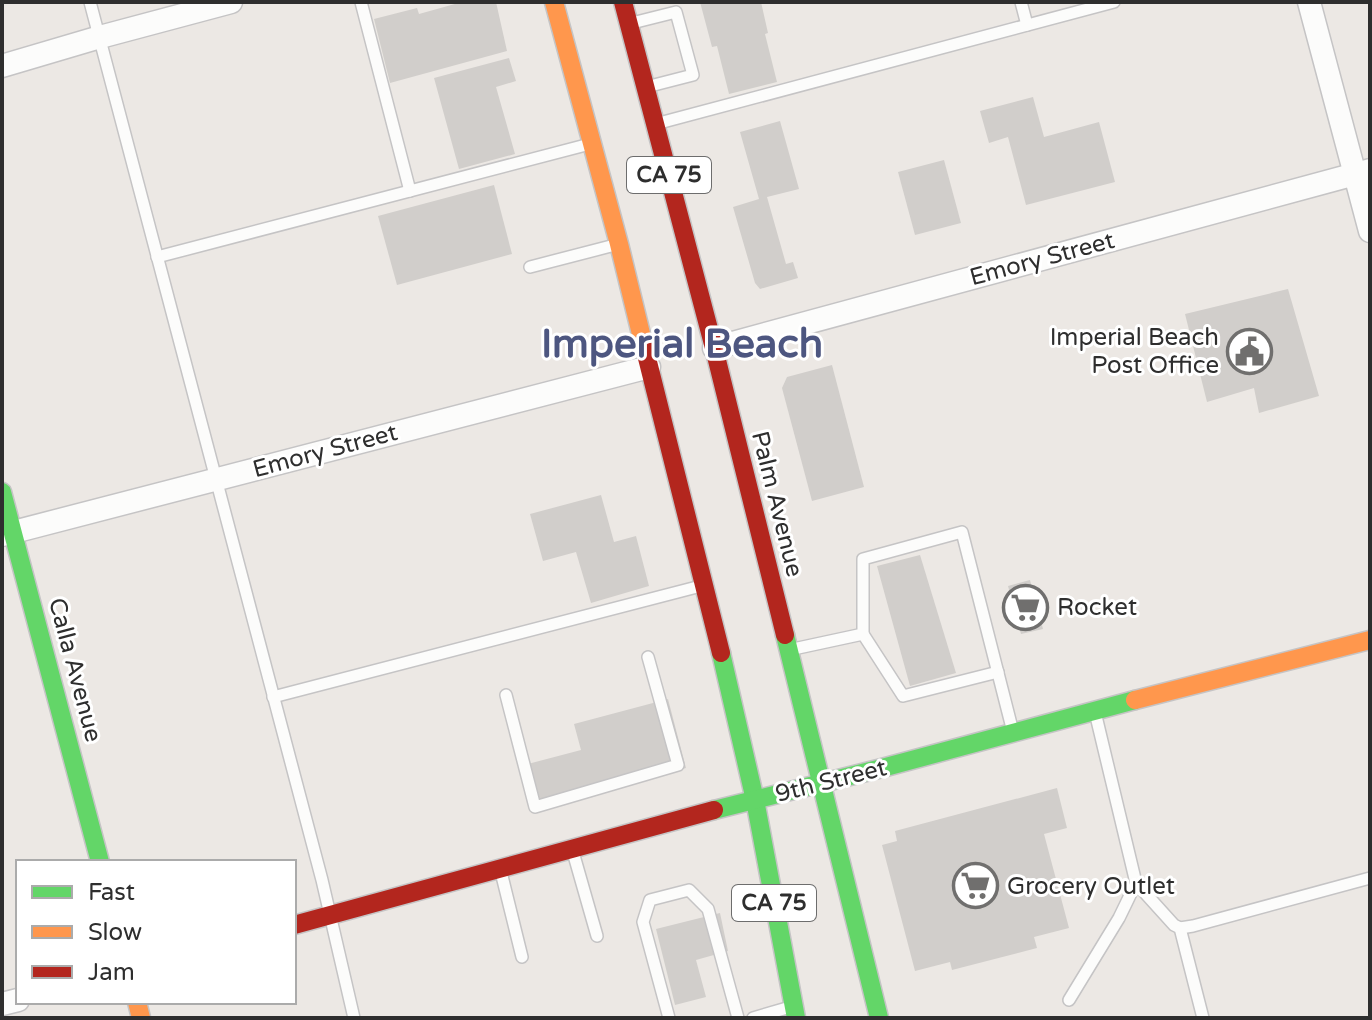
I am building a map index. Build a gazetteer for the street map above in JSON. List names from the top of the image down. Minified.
{"streets":{"main road":["CA 75","Palm Avenue","Calla Avenue","9th Street"],"street":["Emory Street"]},"crossings":[["CA 75","Emory Street"],["CA 75","9th Street"],["Emory Street","Palm Avenue"],["Emory Street","Calla Avenue"],["Palm Avenue","9th Street"]],"districts":["Imperial Beach"],"places":{"public building":["Imperial Beach Post Office"],"supermarket":["Rocket","Grocery Outlet"]},"legend":["Fast","Slow","Jam"]}
